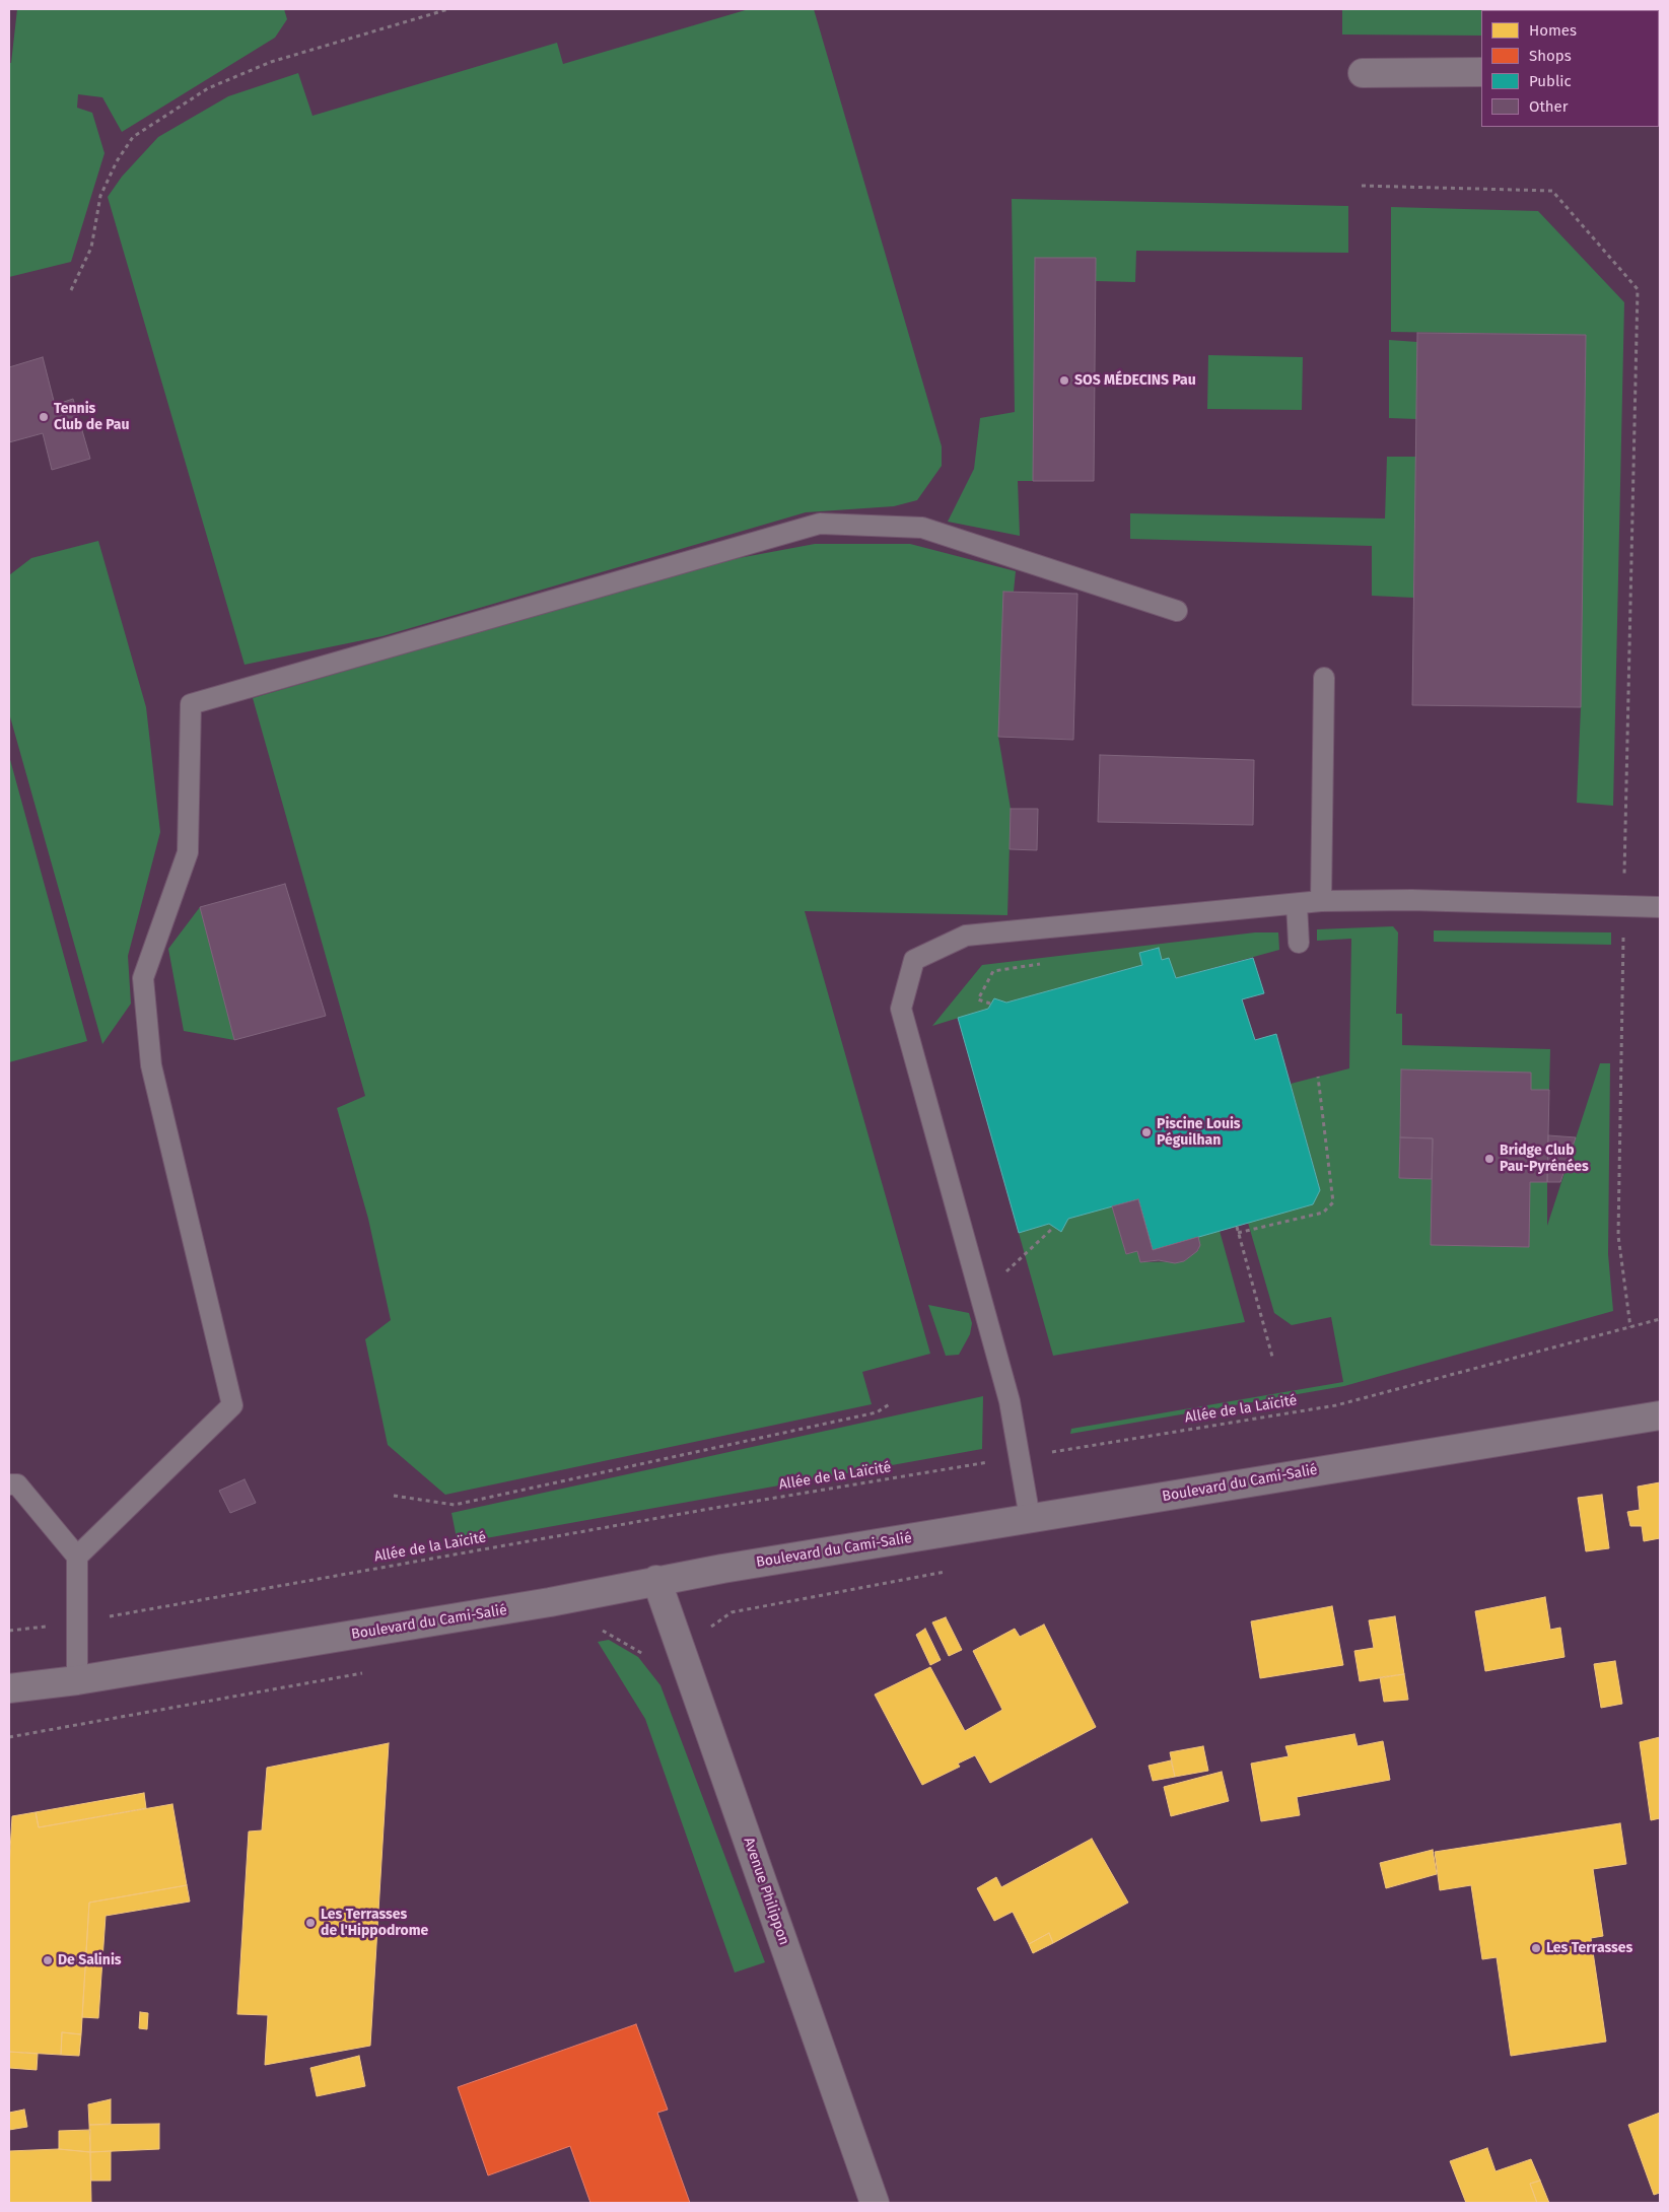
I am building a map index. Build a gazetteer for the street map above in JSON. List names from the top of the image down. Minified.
{"streets":{"street":["Boulevard du Cami-Salié","Avenue Philippon"],"path":["Allée de la Laïcité"]},"crossings":[["Boulevard du Cami-Salié","Avenue Philippon"]],"places":["SOS MÉDECINS Pau","Tennis Club de Pau","Piscine Louis Péguilhan","Bridge Club Pau-Pyrénées","Les Terrasses de l'Hippodrome","Les Terrasses","De Salinis"],"legend":["Homes","Shops","Public","Other"]}
